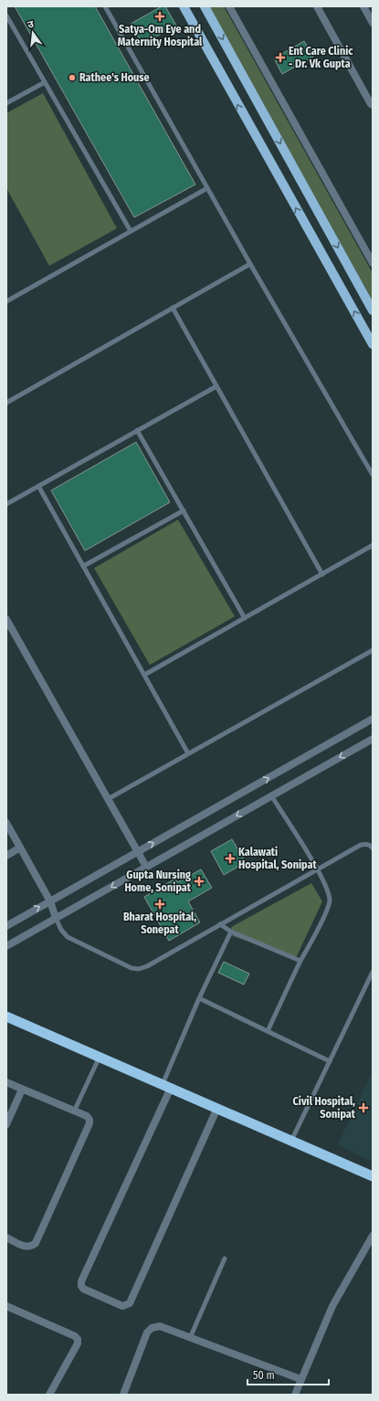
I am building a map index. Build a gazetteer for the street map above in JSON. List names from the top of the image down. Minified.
{"places":{"health":["Satya-Om Eye and Maternity Hospital","Ent Care Clinic - Dr. Vk Gupta","Kalawati Hospital, Sonipat","Gupta Nursing Home, Sonipat","Bharat Hospital, Sonepat","Civil Hospital, Sonipat"],"other":["Rathee's House"]},"scale_bar":"50 m","north":"top"}
